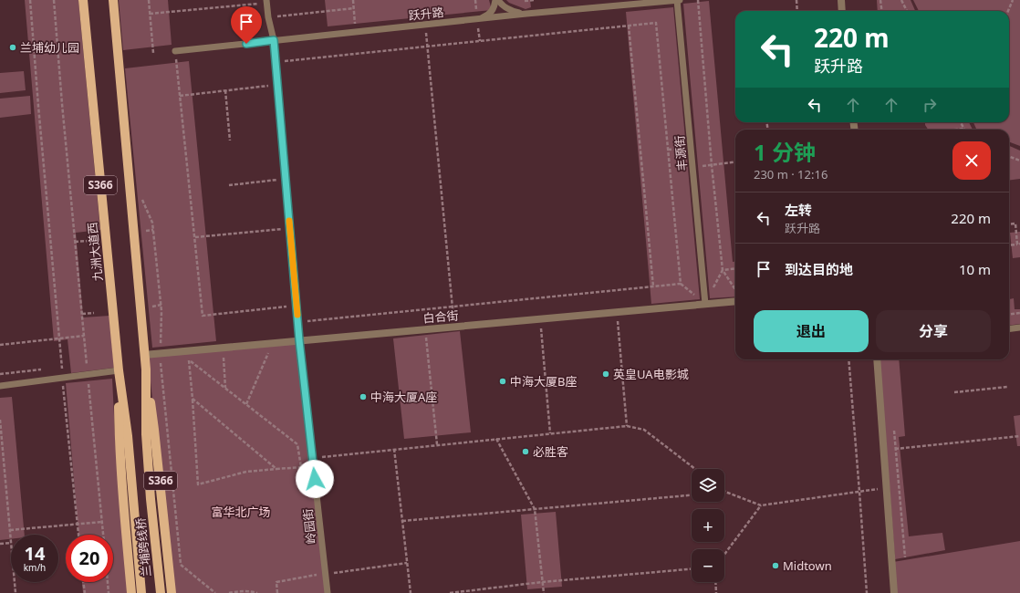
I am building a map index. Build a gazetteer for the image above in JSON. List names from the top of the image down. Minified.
{"streets":{"main road":["S366","九洲大道西","兰埔跨线桥"],"street":["白合街"],"lane":["跃升路","丰源街","岭园街"]},"crossings":[["跃升路","丰源街"],["跃升路","岭园街"],["丰源街","白合街"],["S366","九洲大道西"],["S366","白合街"],["S366","兰埔跨线桥"],["九洲大道西","兰埔跨线桥"],["白合街","岭园街"]],"parks":["富华北广场"],"places":["兰埔幼儿园","英皇UA电影城","中海大厦B座","中海大厦A座","必胜客","Midtown"],"page":{"turn":["220 m","跃升路"],"heading":["1 分钟","230 m · 12:16"],"list":[{"name":"左转","note":"跃升路","value":"220 m"},{"name":"到达目的地","value":"10 m"}],"buttons":["退出","分享"],"map_buttons":["+","−"],"speed":"14 km/h","limit":"20"}}
